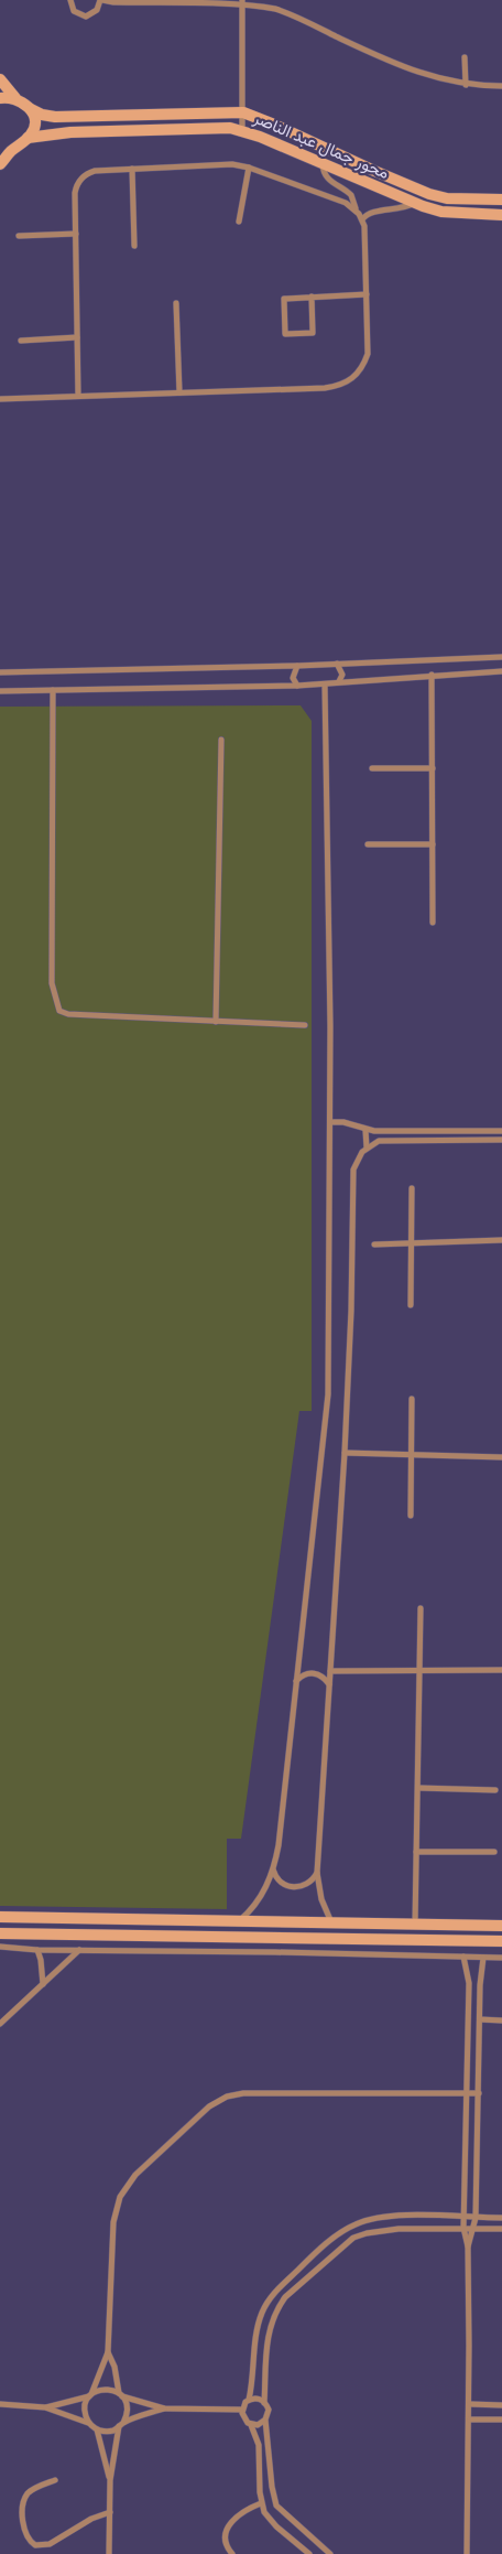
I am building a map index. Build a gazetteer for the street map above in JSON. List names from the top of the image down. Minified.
{"streets":{"street":["محور جمال عبد الناصر"]}}
